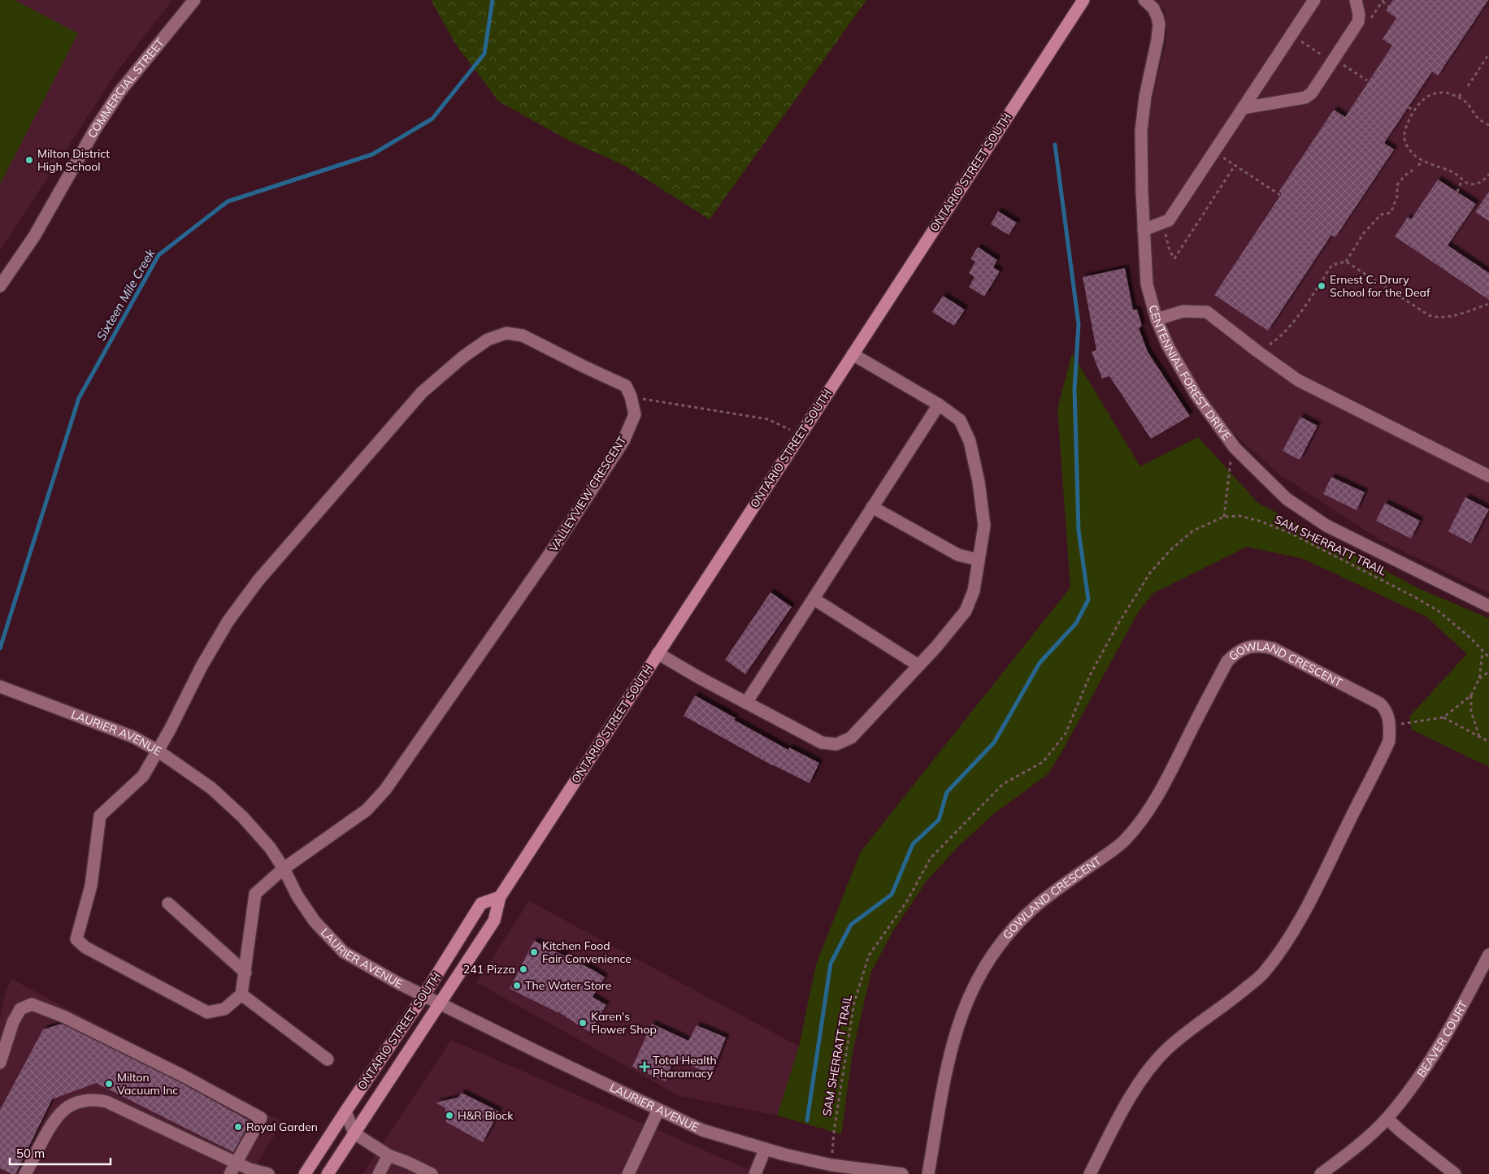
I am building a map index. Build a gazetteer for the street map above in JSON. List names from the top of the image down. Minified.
{"streets":{"main road":["ONTARIO STREET SOUTH"],"street":["COMMERCIAL STREET","CENTENNIAL FOREST DRIVE","VALLEYVIEW CRESCENT","GOWLAND CRESCENT","LAURIER AVENUE","BEAVER COURT"],"path":["SAM SHERRATT TRAIL"]},"crossings":[["ONTARIO STREET SOUTH","LAURIER AVENUE"],["VALLEYVIEW CRESCENT","LAURIER AVENUE"],["SAM SHERRATT TRAIL","LAURIER AVENUE"]],"water":["Sixteen Mile Creek"],"places":{"other":["Milton District High School","Ernest C. Drury School for the Deaf","Kitchen Food Fair Convenience","241 Pizza","The Water Store","Karen's Flower Shop","Milton Vacuum Inc","H&R Block","Royal Garden"],"health":["Total Health Pharamacy"]},"scale_bar":"50 m"}
